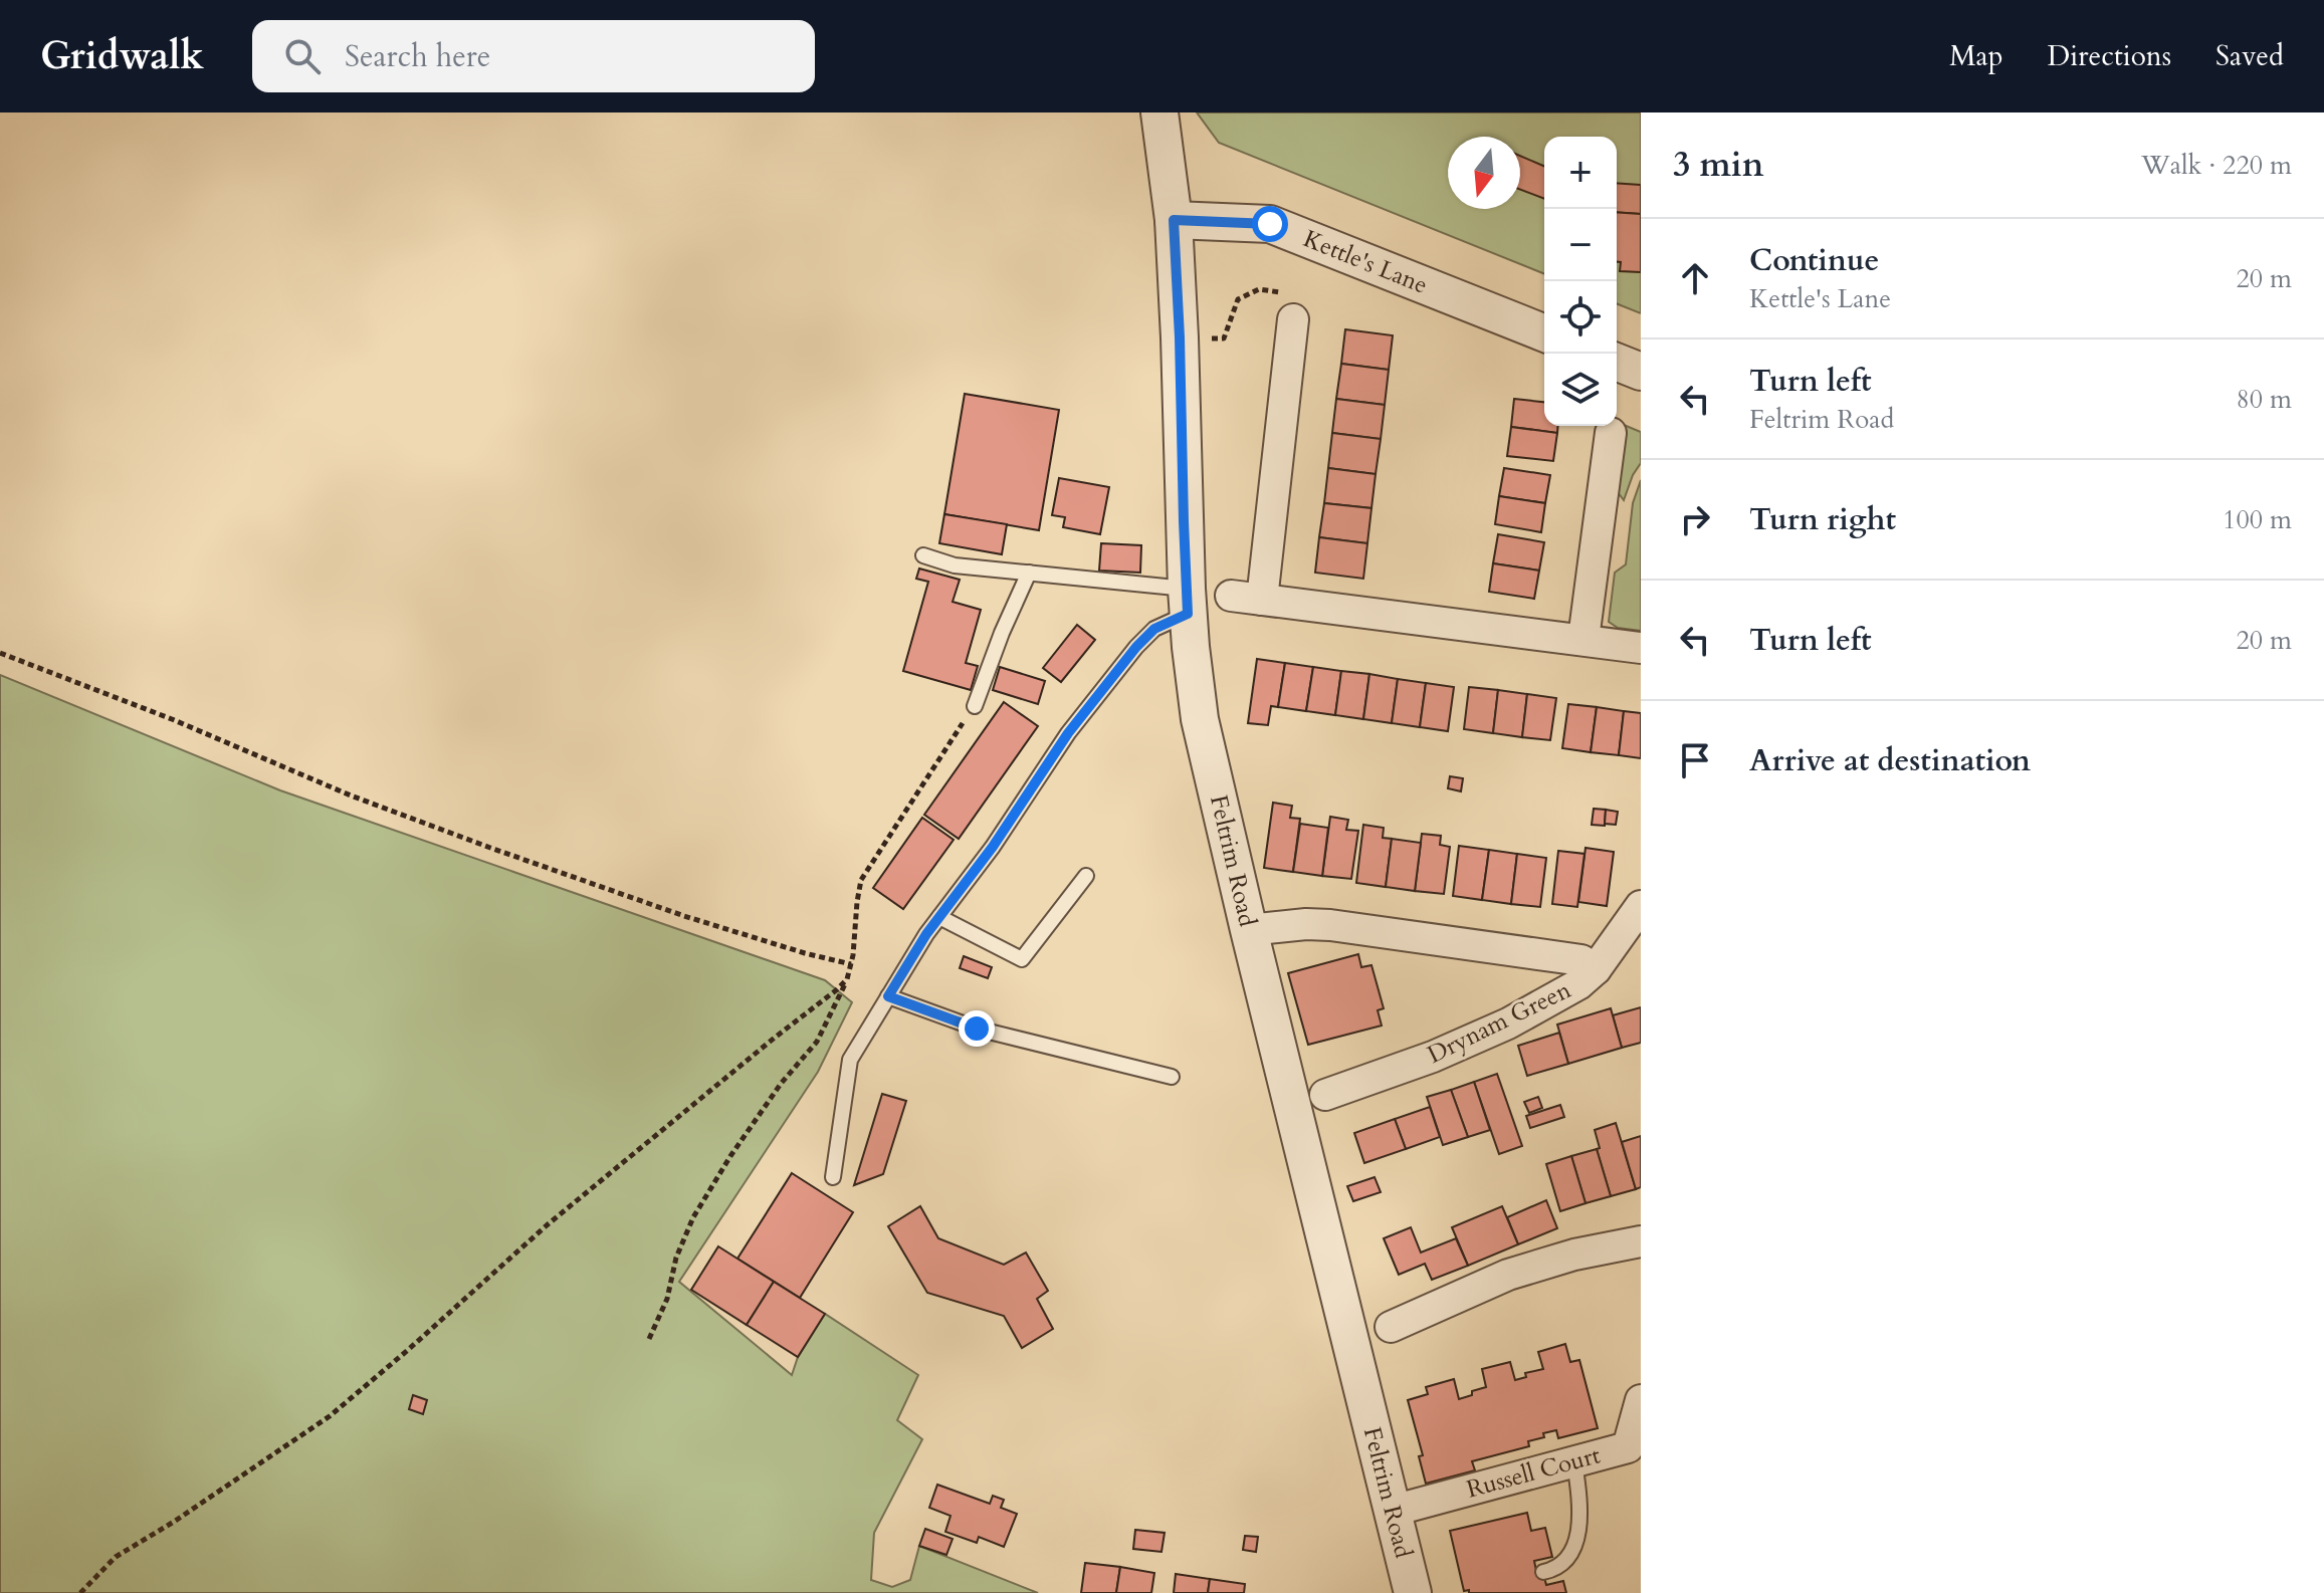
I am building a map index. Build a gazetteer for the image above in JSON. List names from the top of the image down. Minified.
{"streets":{"street":["Kettle's Lane","Feltrim Road","Drynam Green","Russell Court"]},"crossings":[["Kettle's Lane","Feltrim Road"],["Feltrim Road","Russell Court"]],"north":"bottom","page":{"header":"Gridwalk","search":"Search here","nav":["Map","Directions","Saved"],"heading":["3 min","Walk · 220 m"],"map_buttons":["+","−"],"list":[["Continue","Kettle's Lane","20 m"],["Turn left","Feltrim Road","80 m"],["Turn right","100 m"],["Turn left","20 m"],"Arrive at destination"]}}
